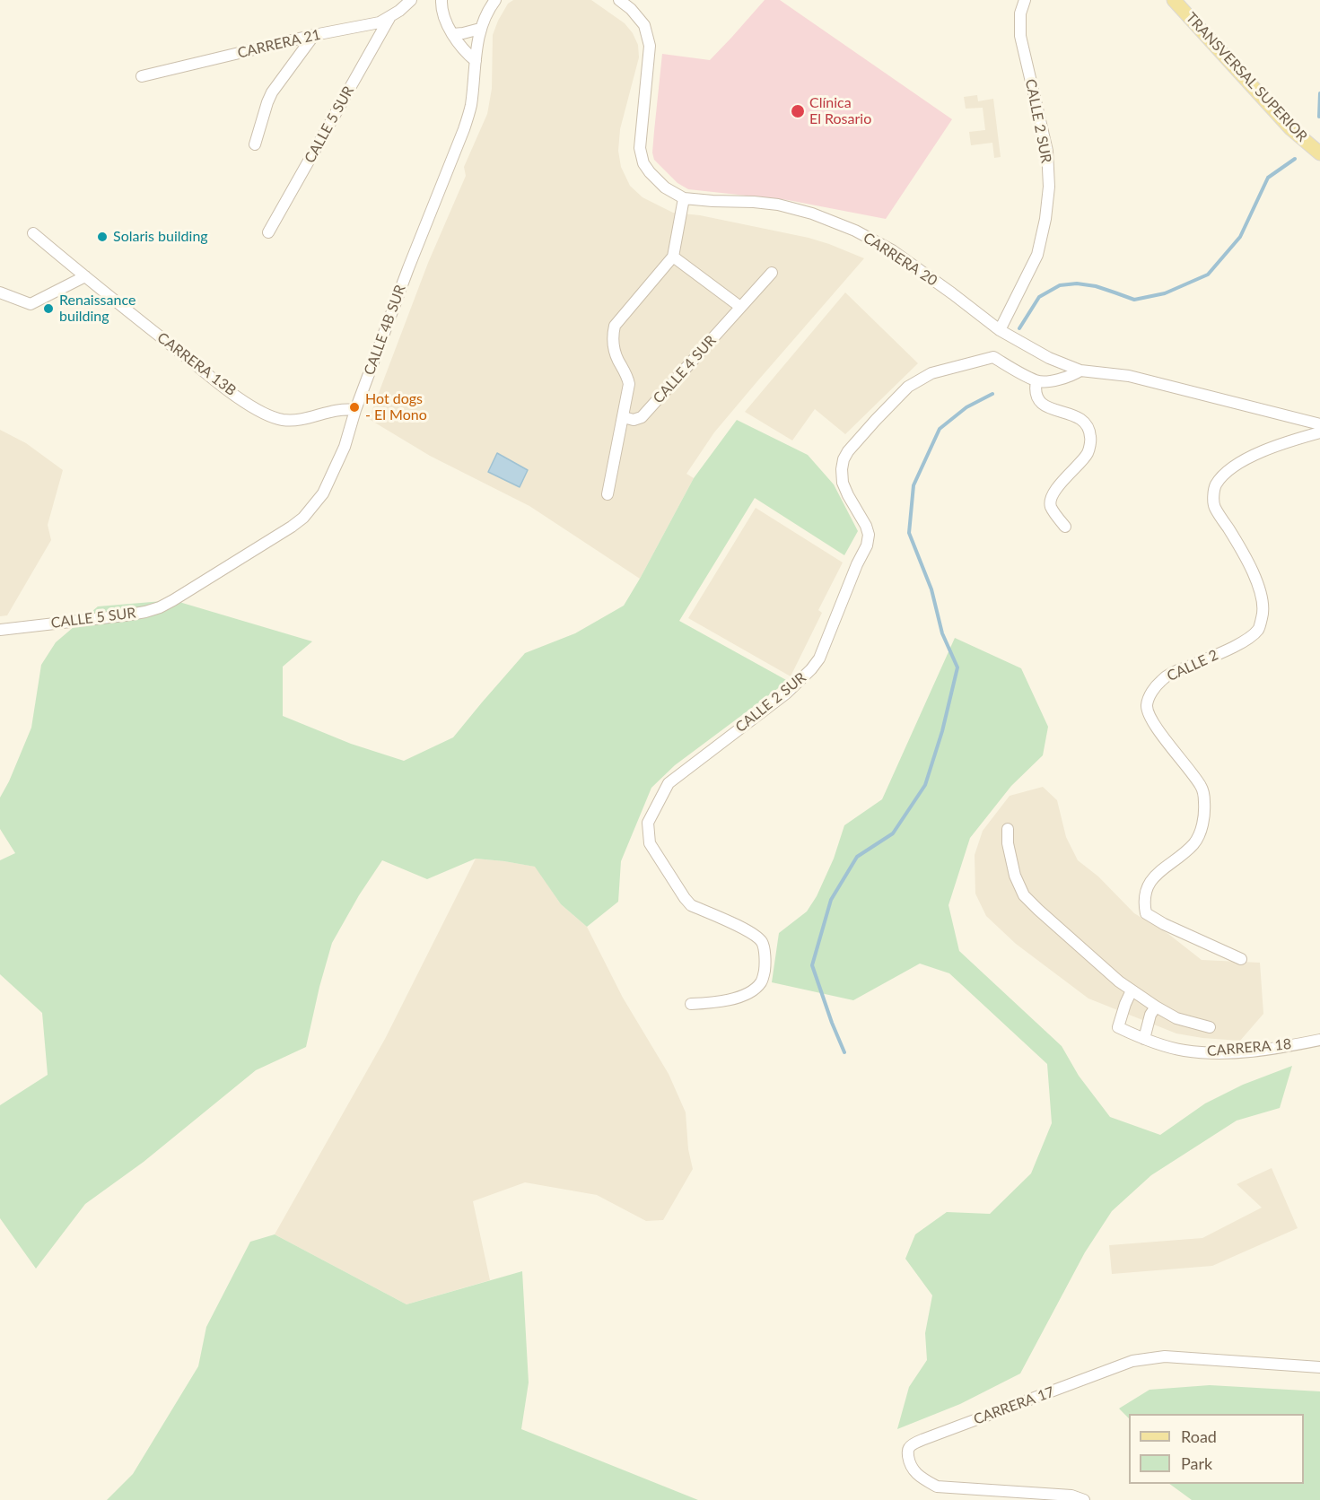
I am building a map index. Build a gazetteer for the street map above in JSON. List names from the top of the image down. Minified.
{"streets":{"main road":["TRANSVERSAL SUPERIOR"],"street":["CARRERA 21","CALLE 2 SUR","CALLE 5 SUR","CARRERA 20","CALLE 4B SUR","CARRERA 13B","CALLE 4 SUR","CALLE 2","CARRERA 18","CARRERA 17"]},"crossings":[["CARRERA 21","CALLE 5 SUR"],["CALLE 2 SUR","CARRERA 20"],["CALLE 5 SUR","CALLE 4B SUR"],["CARRERA 20","CALLE 4 SUR"],["CALLE 4B SUR","CARRERA 13B"]],"places":["Clínica El Rosario","Solaris building","Renaissance building","Hot dogs - El Mono"],"legend":["Road","Park"]}
